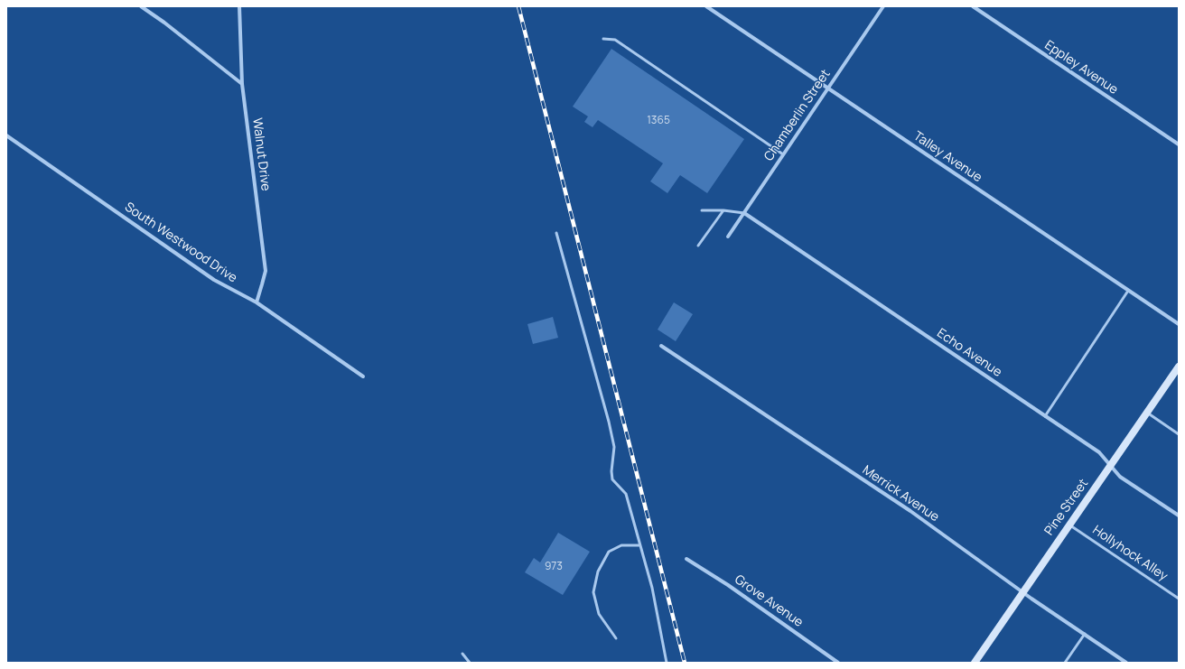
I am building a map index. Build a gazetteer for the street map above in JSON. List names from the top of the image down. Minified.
{"streets":{"main road":["Pine Street"],"street":["Eppley Avenue","Chamberlin Street","Walnut Drive","Talley Avenue","South Westwood Drive","Echo Avenue","Merrick Avenue","Grove Avenue"],"lane":["Hollyhock Alley"]},"crossings":[["Chamberlin Street","Talley Avenue"],["Chamberlin Street","Echo Avenue"],["Walnut Drive","South Westwood Drive"],["Echo Avenue","Pine Street"],["Merrick Avenue","Pine Street"],["Pine Street","Hollyhock Alley"]],"house_numbers":["1365","973"]}
